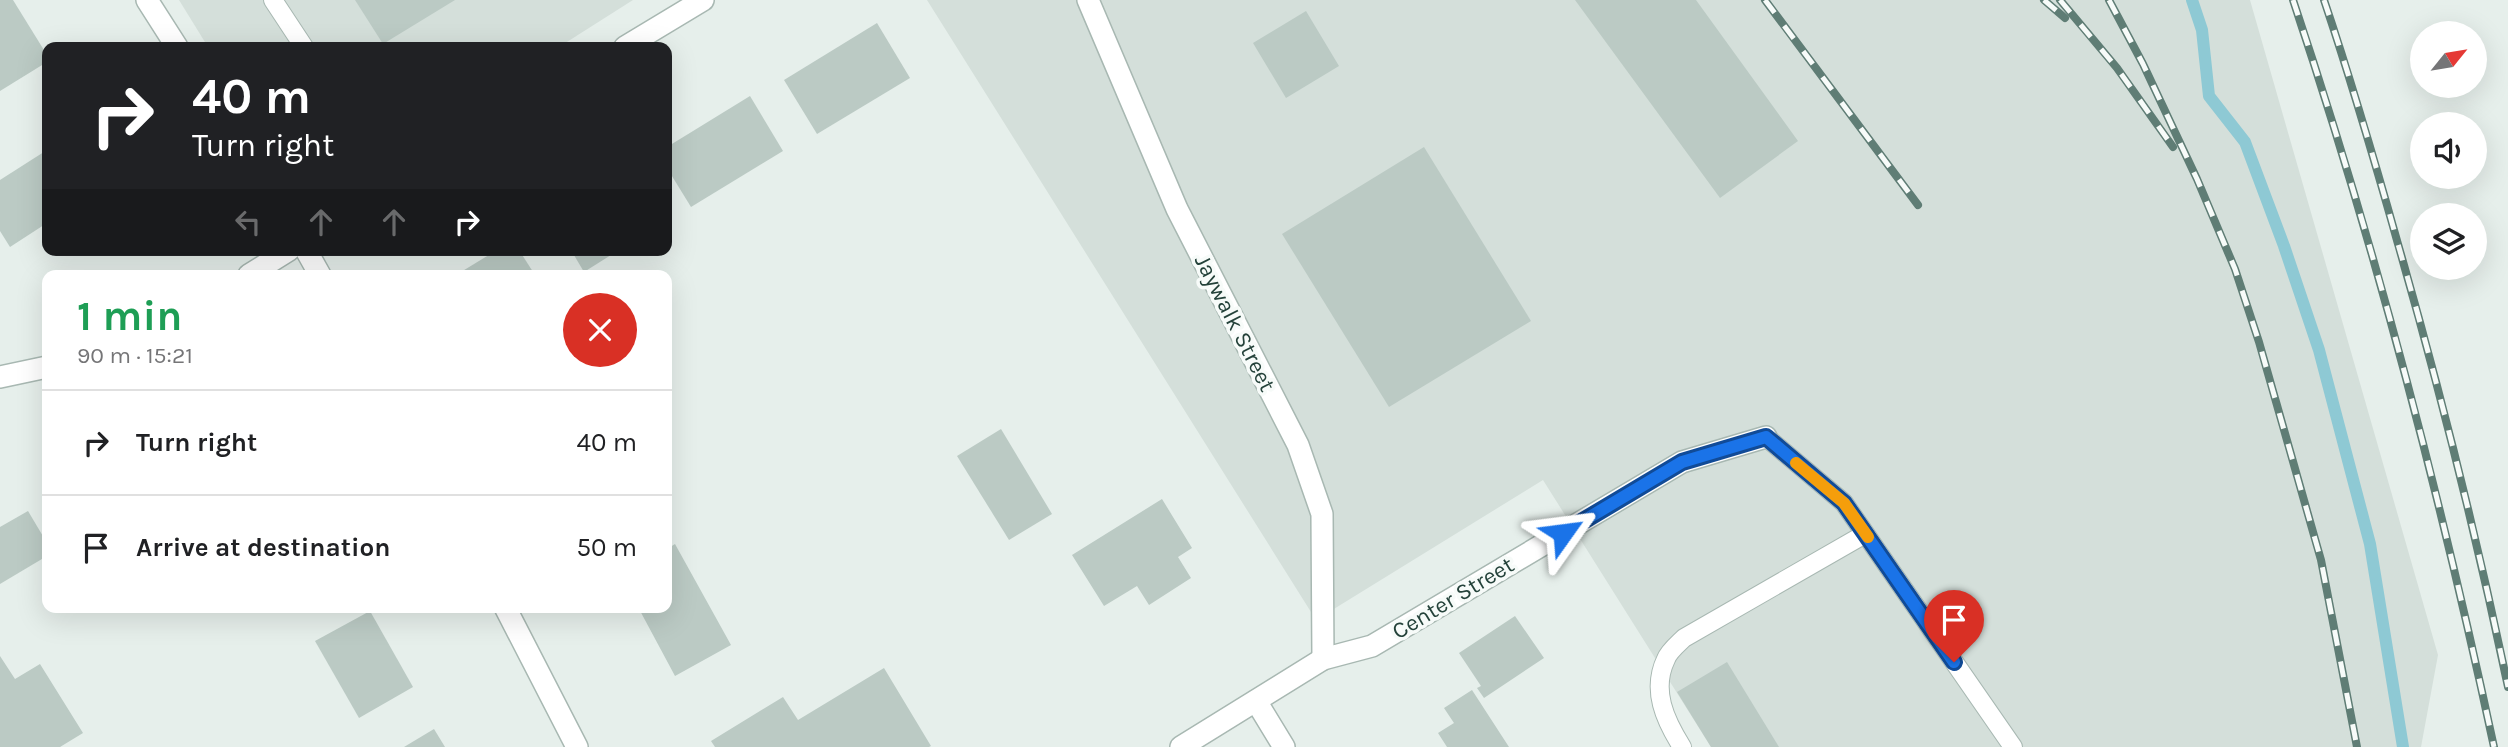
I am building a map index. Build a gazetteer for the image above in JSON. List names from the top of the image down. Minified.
{"streets":{"street":["Jaywalk Street","Center Street"]},"crossings":[["Jaywalk Street","Center Street"]],"north":"top right","page":{"turn":["40 m","Turn right"],"heading":["1 min","90 m · 15:21"],"list":[{"name":"Turn right","value":"40 m"},{"name":"Arrive at destination","value":"50 m"}]}}
